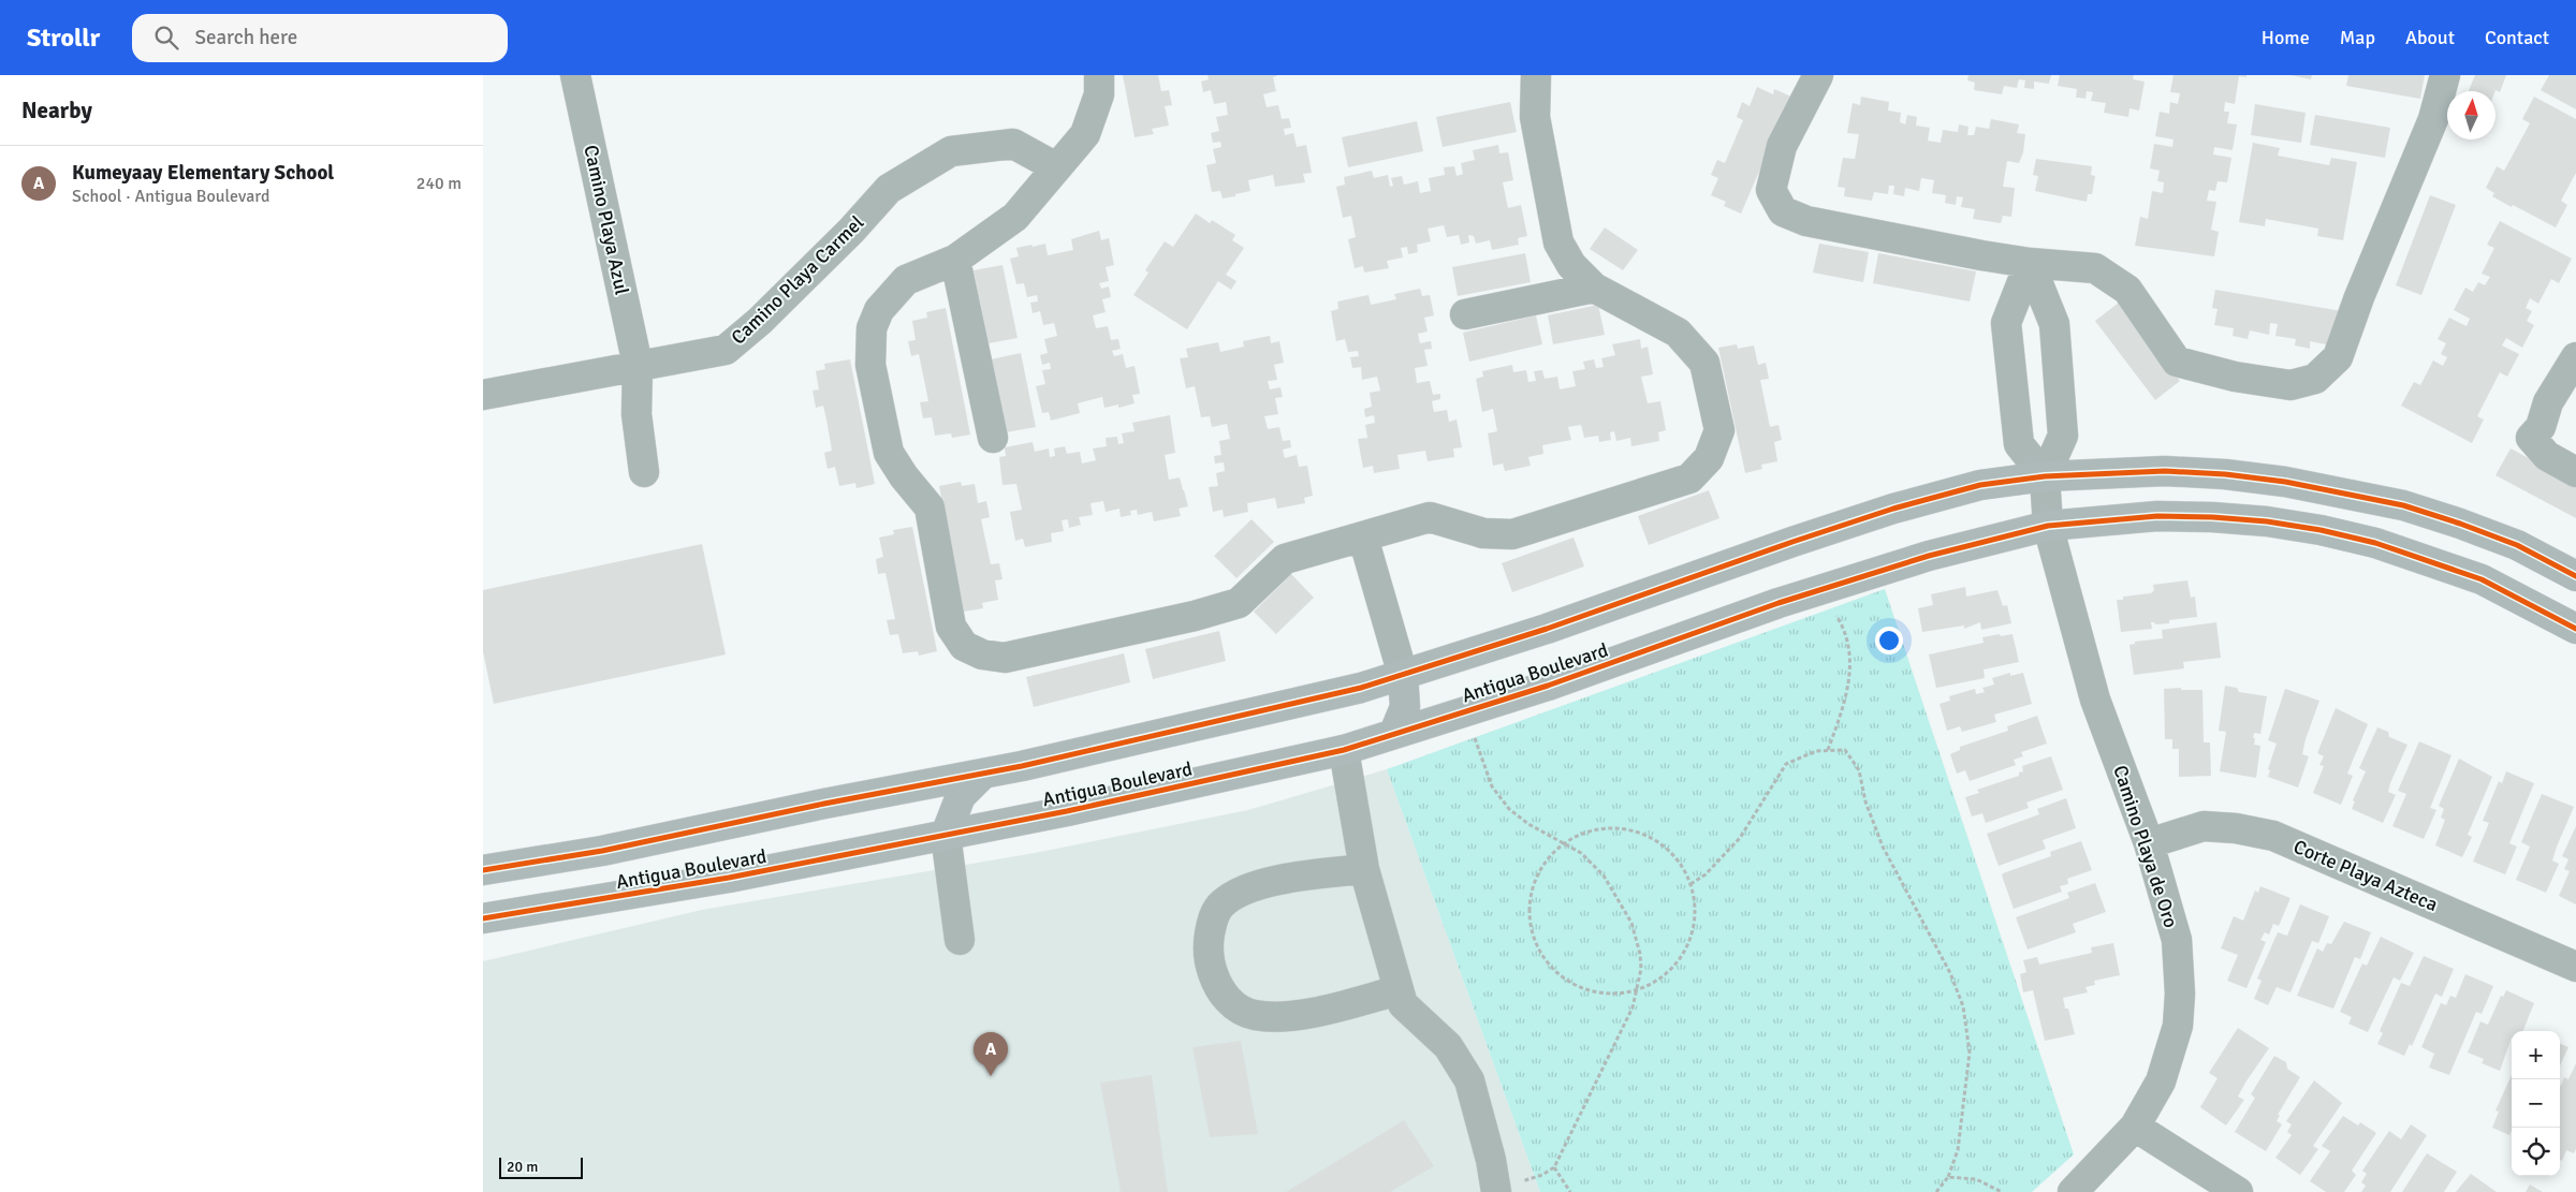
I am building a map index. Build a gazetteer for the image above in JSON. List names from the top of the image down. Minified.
{"streets":{"main road":["Antigua Boulevard"],"street":["Camino Playa Azul","Camino Playa Carmel","Camino Playa de Oro","Corte Playa Azteca"]},"crossings":[["Camino Playa Azul","Camino Playa Carmel"],["Antigua Boulevard","Camino Playa de Oro"],["Camino Playa de Oro","Corte Playa Azteca"]],"scale_bar":"20 m","north":"top","page":{"header":"Strollr","search":"Search here","nav":["Home","Map","About","Contact"],"heading":"Nearby","list":[{"mark":"A","name":"Kumeyaay Elementary School","note":"School · Antigua Boulevard","value":"240 m"}],"map_buttons":["+","−"],"pins":"A","scale":"20 m"}}
